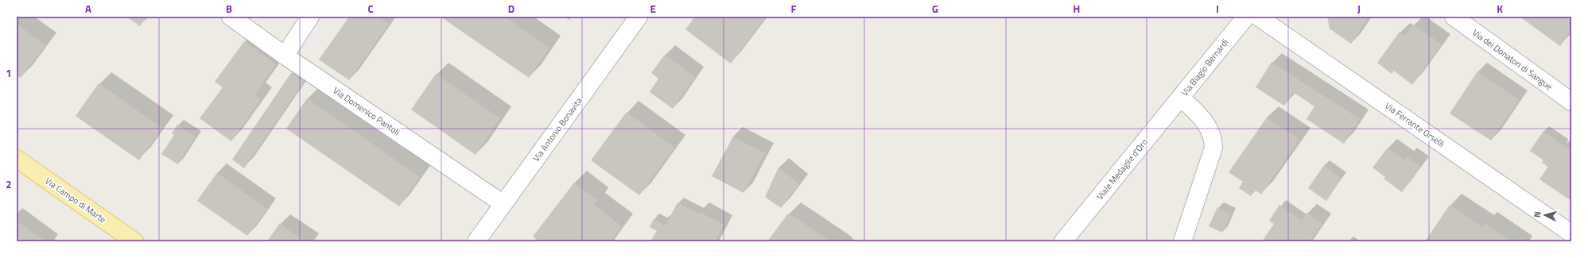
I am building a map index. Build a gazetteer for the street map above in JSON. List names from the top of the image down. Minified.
{"streets":{"main road":["Via Campo di Marte"],"street":["Via dei Donatori di Sangue","Via Biagio Bernardi","Via Domenico Pantoli","Via Ferrante Orselli","Via Antonio Bonavita","Viale Medaglie d'Oro"]},"crossings":[["Via Biagio Bernardi","Viale Medaglie d'Oro"],["Via Domenico Pantoli","Via Antonio Bonavita"]],"north":"left","grid":{"columns":["A","B","C","D","E","F","G","H","I","J","K"],"rows":["1","2"]}}
